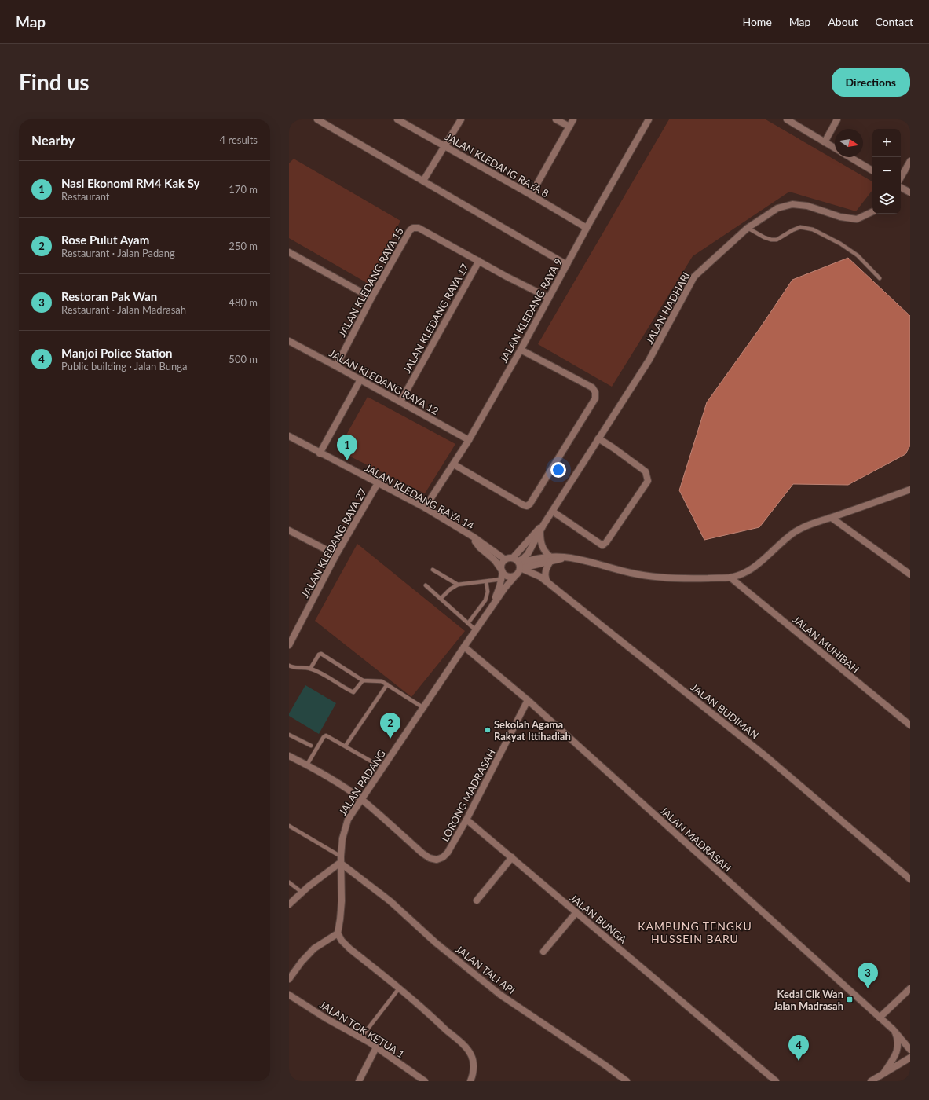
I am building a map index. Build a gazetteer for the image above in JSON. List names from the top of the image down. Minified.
{"streets":{"street":["JALAN KLEDANG RAYA 8","JALAN KLEDANG RAYA 15","JALAN HADHARI","JALAN KLEDANG RAYA 9","JALAN KLEDANG RAYA 17","JALAN KLEDANG RAYA 12","JALAN KLEDANG RAYA 14","JALAN KLEDANG RAYA 27","JALAN MUHIBAH","JALAN BUDIMAN","JALAN PADANG","LORONG MADRASAH","JALAN MADRASAH","JALAN BUNGA","JALAN TALI API","JALAN TOK KETUA 1"]},"crossings":[["JALAN KLEDANG RAYA 8","JALAN KLEDANG RAYA 9"],["JALAN KLEDANG RAYA 15","JALAN KLEDANG RAYA 9"],["JALAN KLEDANG RAYA 15","JALAN KLEDANG RAYA 17"],["JALAN KLEDANG RAYA 15","JALAN KLEDANG RAYA 12"],["JALAN HADHARI","JALAN KLEDANG RAYA 14"],["JALAN HADHARI","JALAN BUDIMAN"],["JALAN HADHARI","JALAN PADANG"],["JALAN KLEDANG RAYA 9","JALAN KLEDANG RAYA 12"],["JALAN KLEDANG RAYA 9","JALAN KLEDANG RAYA 14"],["JALAN KLEDANG RAYA 17","JALAN KLEDANG RAYA 12"],["JALAN KLEDANG RAYA 14","JALAN KLEDANG RAYA 27"],["JALAN KLEDANG RAYA 14","JALAN BUDIMAN"],["JALAN KLEDANG RAYA 14","JALAN PADANG"],["JALAN BUDIMAN","JALAN PADANG"],["JALAN PADANG","LORONG MADRASAH"],["JALAN PADANG","JALAN MADRASAH"],["JALAN PADANG","JALAN TALI API"],["LORONG MADRASAH","JALAN MADRASAH"],["LORONG MADRASAH","JALAN BUNGA"]],"districts":["KAMPUNG TENGKU HUSSEIN BARU"],"places":{"other":["Sekolah Agama Rakyat Ittihadiah"],"transit":["Kedai Cik Wan Jalan Madrasah"]},"north":"right","page":{"header":"Map","nav":["Home","Map","About","Contact"],"buttons":"Directions","title":"Find us","heading":["Nearby","4 results"],"map_buttons":["+","−"],"list":[{"mark":"1","name":"Nasi Ekonomi RM4 Kak Sy","note":"Restaurant","value":"170 m"},{"mark":"2","name":"Rose Pulut Ayam","note":"Restaurant · Jalan Padang","value":"250 m"},{"mark":"3","name":"Restoran Pak Wan","note":"Restaurant · Jalan Madrasah","value":"480 m"},{"mark":"4","name":"Manjoi Police Station","note":"Public building · Jalan Bunga","value":"500 m"}],"pins":["1","2","3","4"]}}
